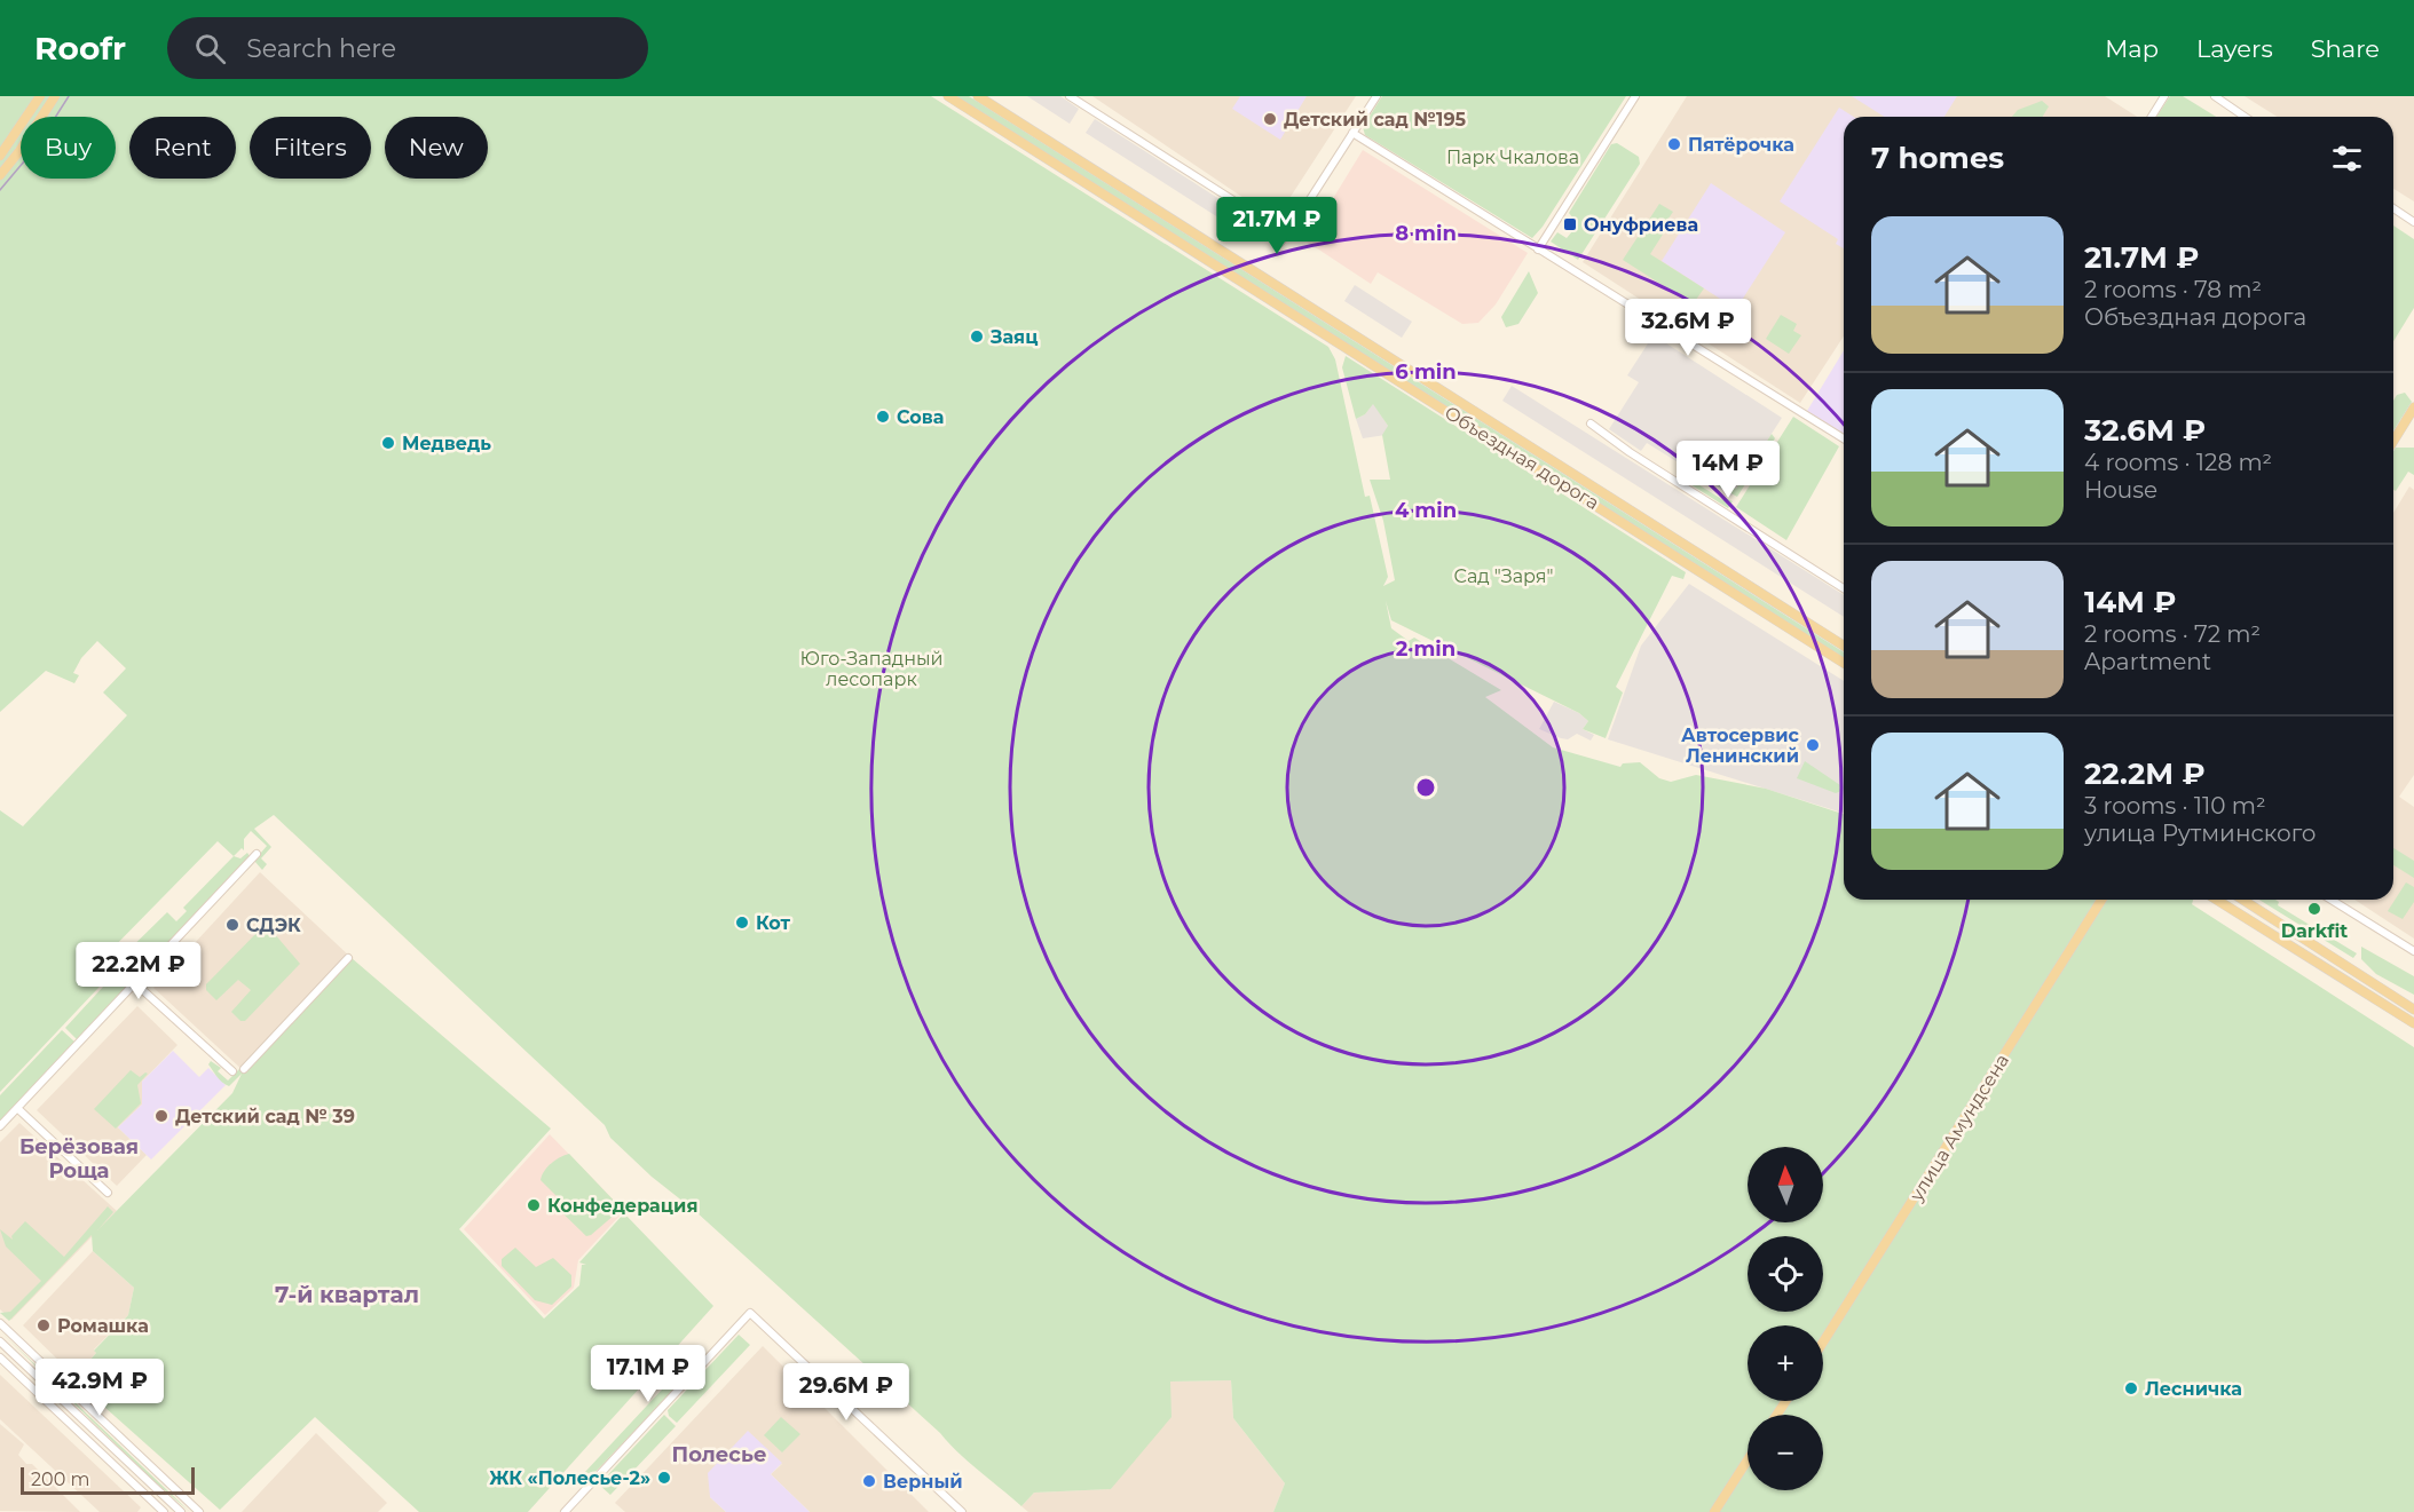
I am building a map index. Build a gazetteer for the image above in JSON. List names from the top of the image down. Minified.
{"streets":{"main road":["Объездная дорога","улица Амундсена"]},"districts":["Берёзовая Роща","7-й квартал","Полесье"],"parks":["Парк Чкалова","Сад \"Заря\"","Юго-Западный лесопарк"],"places":{"other":["Детский сад №195","Пятёрочка","Заяц","Сова","Медведь","Автосервис Ленинский","Darkfit","Кот","СДЭК","Детский сад № 39","Конфедерация","Ромашка","Лесничка","ЖК «Полесье-2»","Верный"],"transit":["Онуфриева"]},"scale_bar":"200 m","north":"top","page":{"header":"Roofr","search":"Search here","nav":["Map","Layers","Share"],"chip":["Buy","Rent","Filters","New"],"heading":"7 homes","price":["21.7M ₽","32.6M ₽","14M ₽","22.2M ₽","17.1M ₽","42.9M ₽","29.6M ₽"],"list":[{"name":"21.7M ₽","note":"2 rooms · 78 m² · Объездная дорога"},{"name":"32.6M ₽","note":"4 rooms · 128 m² · House"},{"name":"14M ₽","note":"2 rooms · 72 m² · Apartment"},{"name":"22.2M ₽","note":"3 rooms · 110 m² · улица Рутминского"}],"map_buttons":["+","−"],"scale":"200 m"},"rings":["8 min","6 min","4 min","2 min"]}
